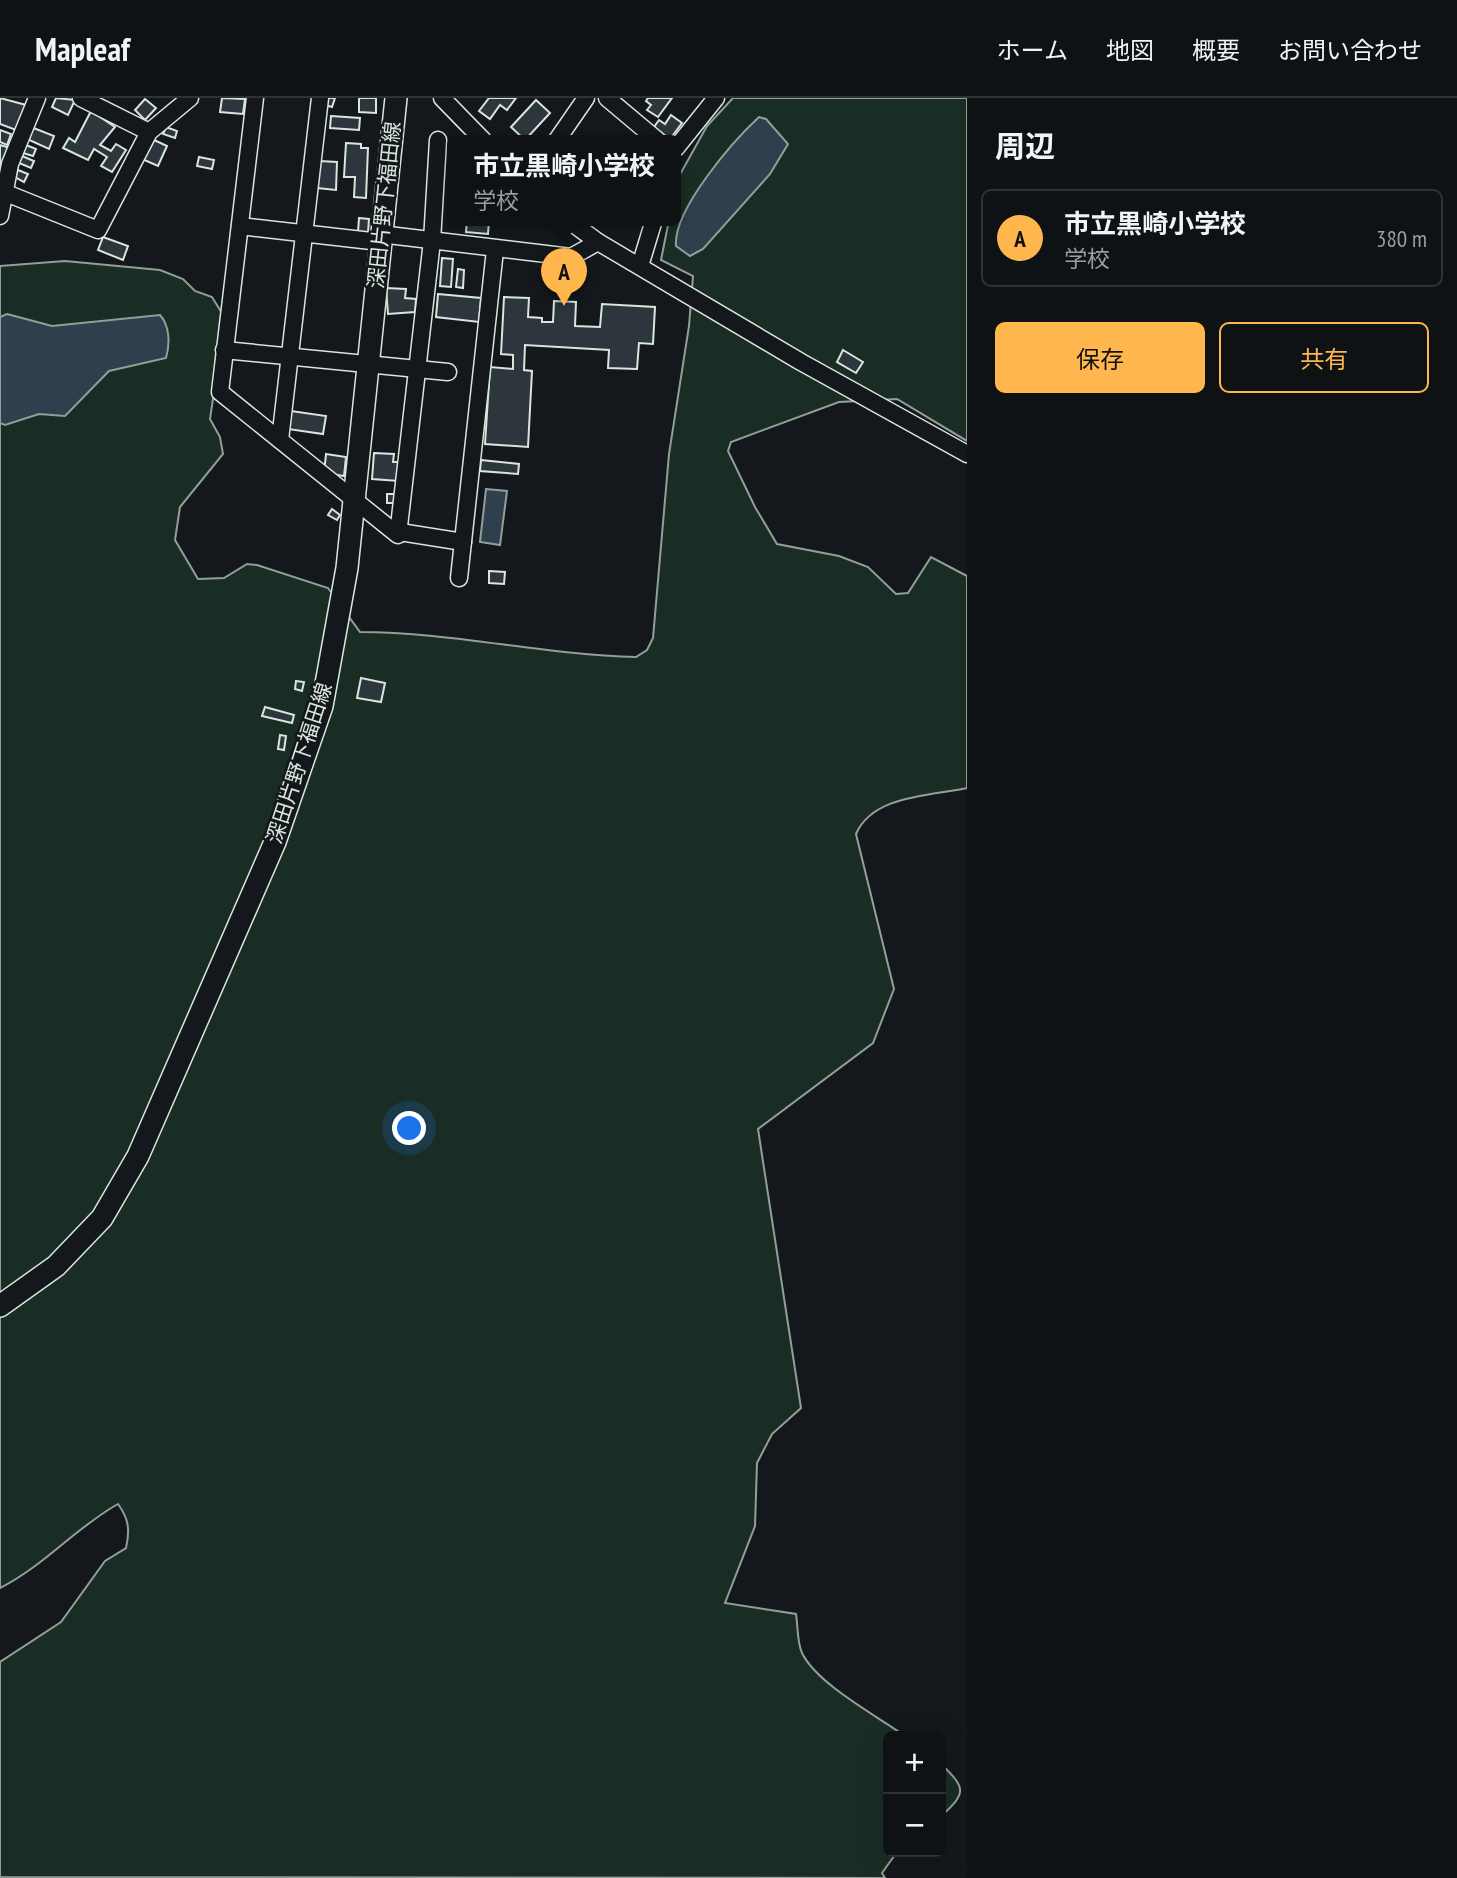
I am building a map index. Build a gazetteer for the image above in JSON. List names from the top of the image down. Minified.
{"streets":{"main road":["深田片野下福田線"]},"page":{"header":"Mapleaf","nav":["ホーム","地図","概要","お問い合わせ"],"heading":"周辺","popup":["市立黒崎小学校","学校"],"list":[{"mark":"A","name":"市立黒崎小学校","note":"学校","value":"380 m"}],"pins":"A","buttons":["保存","共有"],"map_buttons":["+","−"]}}
